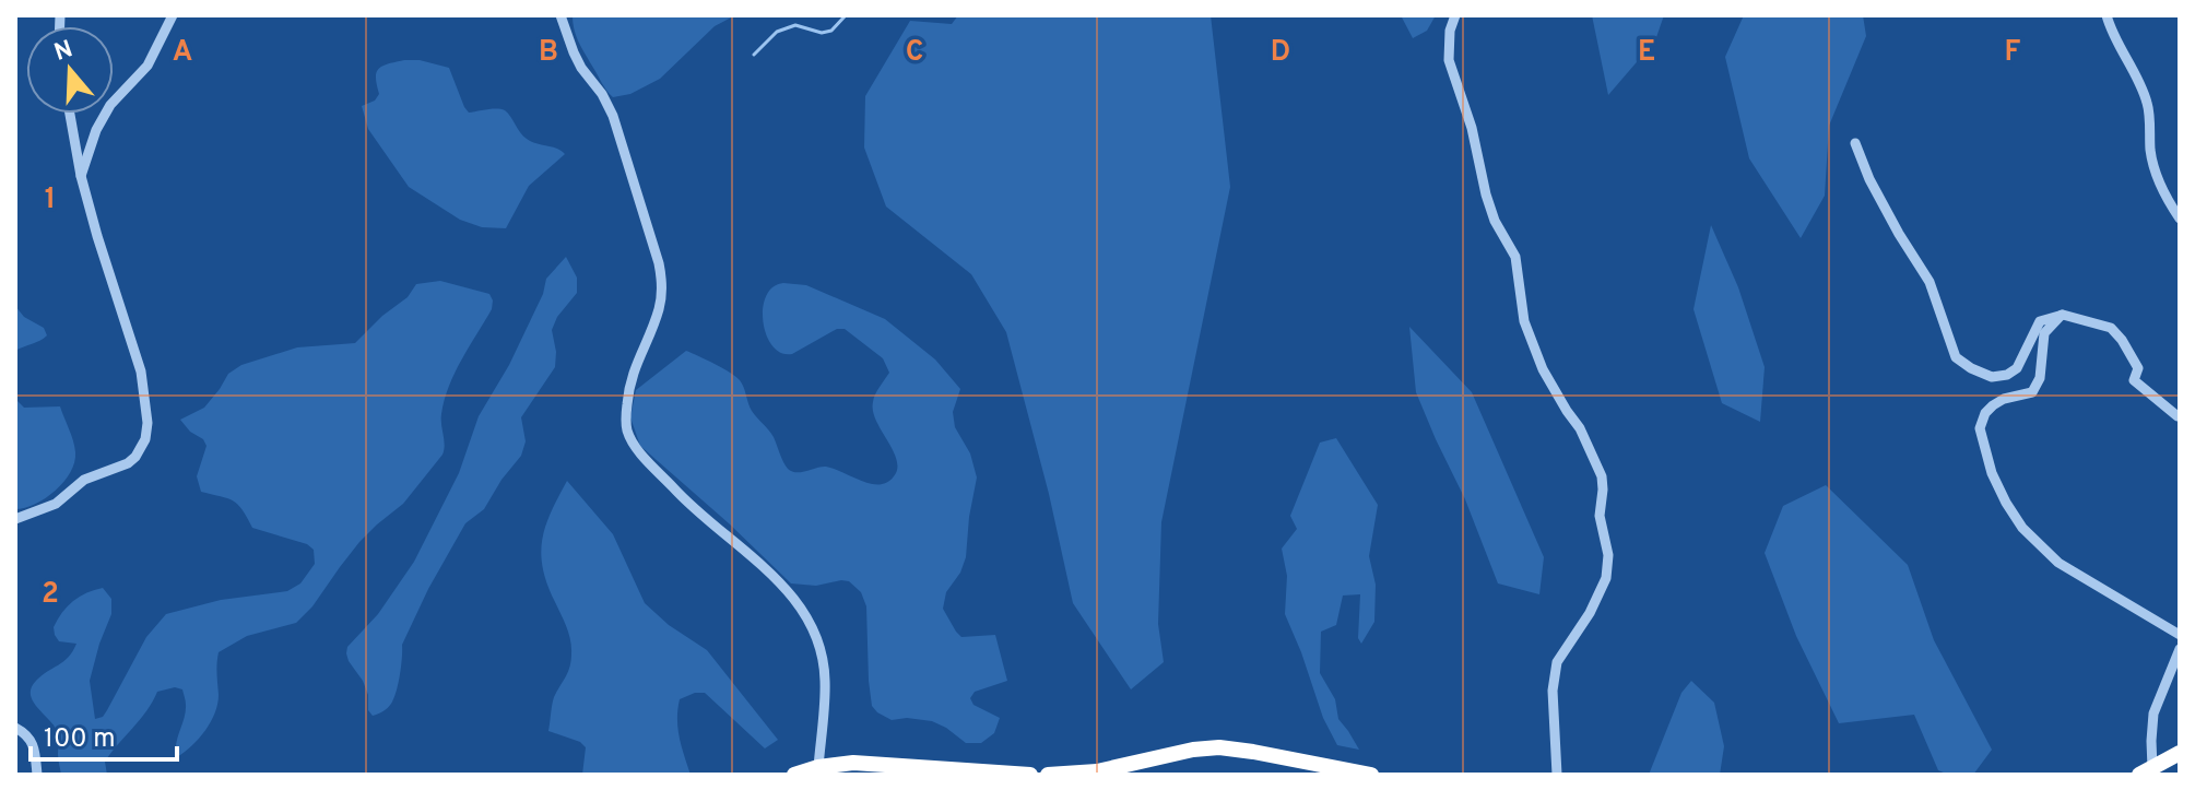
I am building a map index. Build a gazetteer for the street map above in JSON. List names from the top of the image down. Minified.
{"scale_bar":"100 m","north":"top","grid":{"columns":["A","B","C","D","E","F"],"rows":["1","2"]}}
